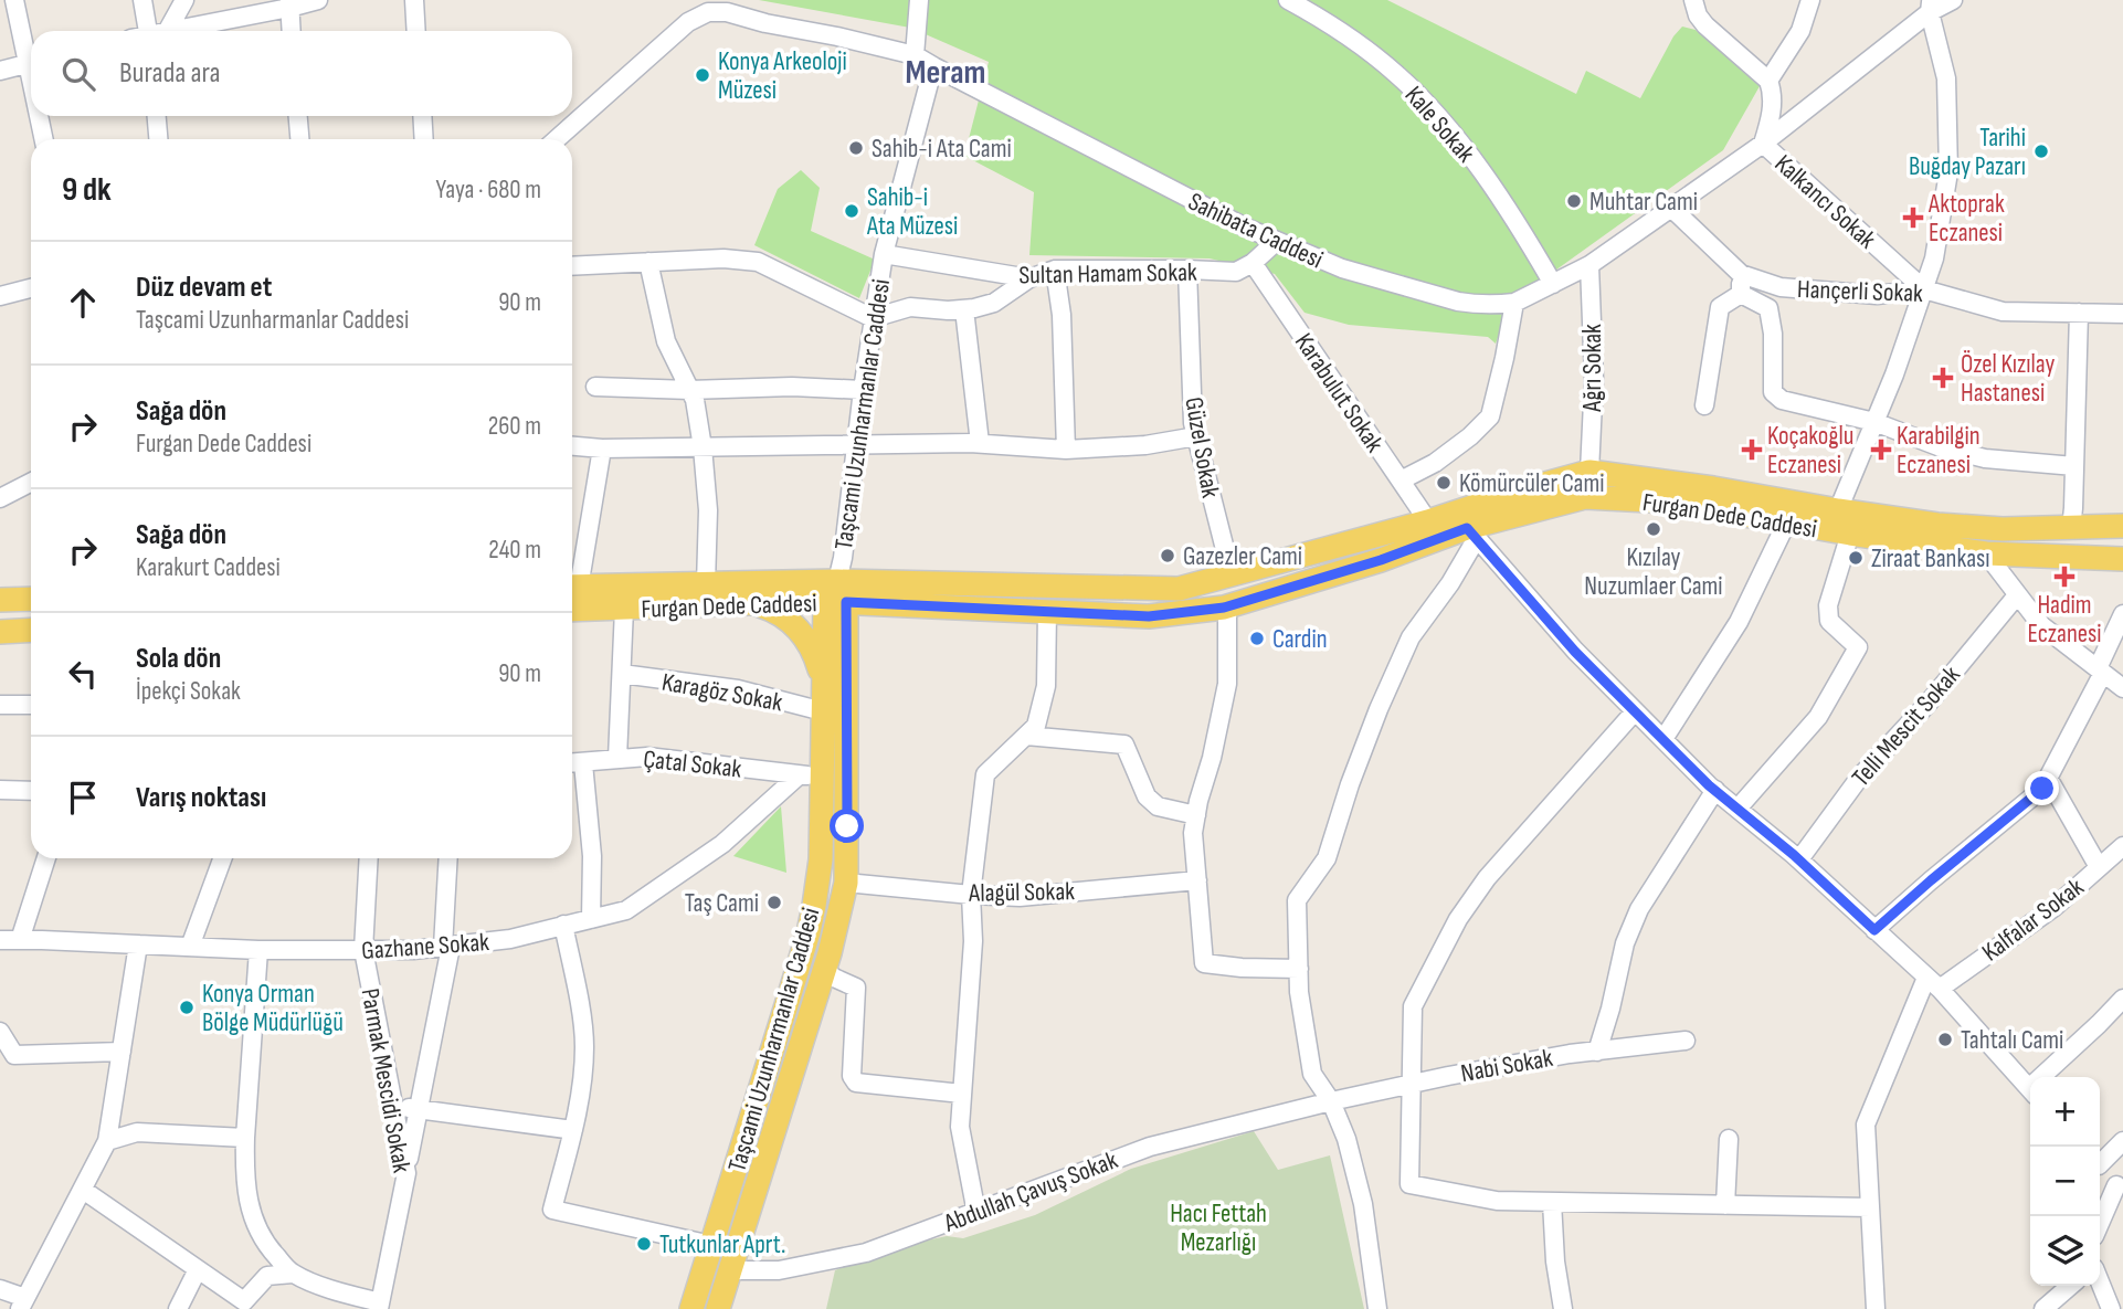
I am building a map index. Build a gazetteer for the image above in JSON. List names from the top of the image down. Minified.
{"streets":{"main road":["Taşcami Uzunharmanlar Caddesi","Furgan Dede Caddesi"],"street":["Kale Sokak","Kalkancı Sokak","Sahibata Caddesi","Sultan Hamam Sokak","Hançerli Sokak","Ağrı Sokak","Karabulut Sokak","Güzel Sokak","Karagöz Sokak","Telli Mescit Sokak","Çatal Sokak","Alagül Sokak","Kalfalar Sokak","Gazhane Sokak","Nabi Sokak","Parmak Mescidi Sokak","Abdullah Çavuş Sokak"]},"crossings":[["Kale Sokak","Sahibata Caddesi"],["Kalkancı Sokak","Sahibata Caddesi"],["Kalkancı Sokak","Hançerli Sokak"],["Sahibata Caddesi","Sultan Hamam Sokak"],["Sahibata Caddesi","Hançerli Sokak"],["Sahibata Caddesi","Ağrı Sokak"],["Sahibata Caddesi","Taşcami Uzunharmanlar Caddesi"],["Sultan Hamam Sokak","Karabulut Sokak"],["Sultan Hamam Sokak","Taşcami Uzunharmanlar Caddesi"],["Sultan Hamam Sokak","Güzel Sokak"],["Ağrı Sokak","Furgan Dede Caddesi"],["Karabulut Sokak","Furgan Dede Caddesi"],["Taşcami Uzunharmanlar Caddesi","Furgan Dede Caddesi"],["Taşcami Uzunharmanlar Caddesi","Karagöz Sokak"],["Taşcami Uzunharmanlar Caddesi","Çatal Sokak"],["Taşcami Uzunharmanlar Caddesi","Alagül Sokak"],["Taşcami Uzunharmanlar Caddesi","Gazhane Sokak"],["Taşcami Uzunharmanlar Caddesi","Abdullah Çavuş Sokak"],["Güzel Sokak","Furgan Dede Caddesi"],["Çatal Sokak","Gazhane Sokak"],["Gazhane Sokak","Parmak Mescidi Sokak"],["Nabi Sokak","Abdullah Çavuş Sokak"]],"districts":["Meram"],"parks":["Hacı Fettah Mezarlığı"],"places":{"other":["Konya Arkeoloji Müzesi","Sahib-i Ata Cami","Tarihi Buğday Pazarı","Muhtar Cami","Sahib-i Ata Müzesi","Kömürcüler Cami","Kızılay Nuzumlaer Cami","Gazezler Cami","Ziraat Bankası","Cardin","Taş Cami","Konya Orman Bölge Müdürlüğü","Tahtalı Cami","Tutkunlar Aprt."],"health":["Aktoprak Eczanesi","Özel Kızılay Hastanesi","Koçakoğlu Eczanesi","Karabilgin Eczanesi","Hadim Eczanesi"]},"page":{"search":"Burada ara","heading":["9 dk","Yaya · 680 m"],"list":[["Düz devam et","Taşcami Uzunharmanlar Caddesi","90 m"],["Sağa dön","Furgan Dede Caddesi","260 m"],["Sağa dön","Karakurt Caddesi","240 m"],["Sola dön","İpekçi Sokak","90 m"],"Varış noktası"],"map_buttons":["+","−"]}}
